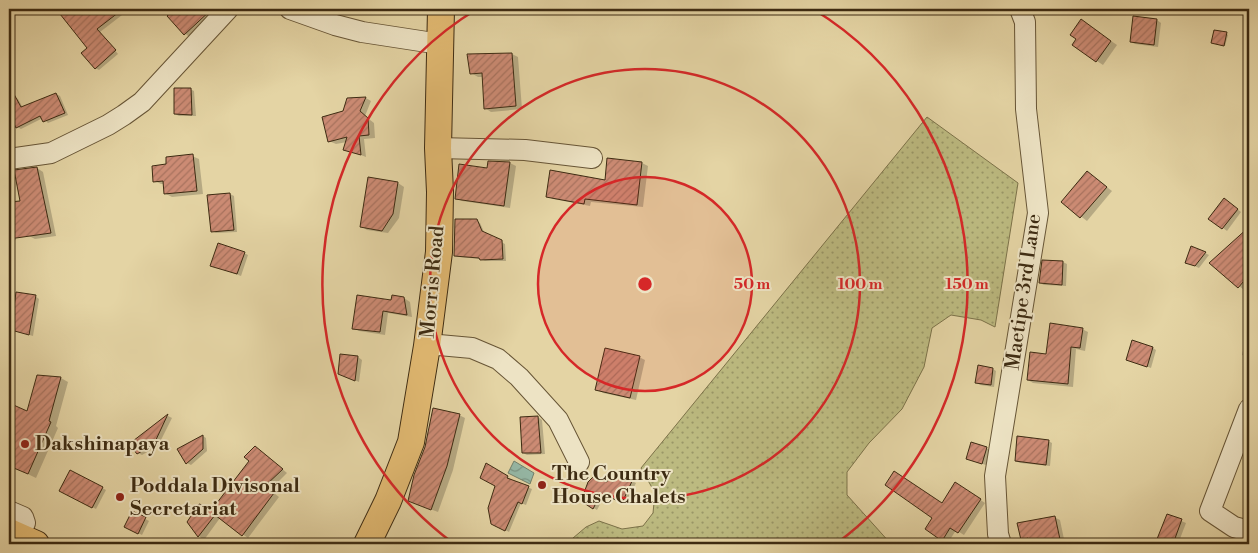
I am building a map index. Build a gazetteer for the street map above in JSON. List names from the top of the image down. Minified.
{"streets":{"main road":["Morris Road"],"street":["Maetipe 3rd Lane"]},"places":["Dakshinapaya","The Country House Chalets","Poddala Divisonal Secretariat"],"rings":["50 m","100 m","150 m"]}
